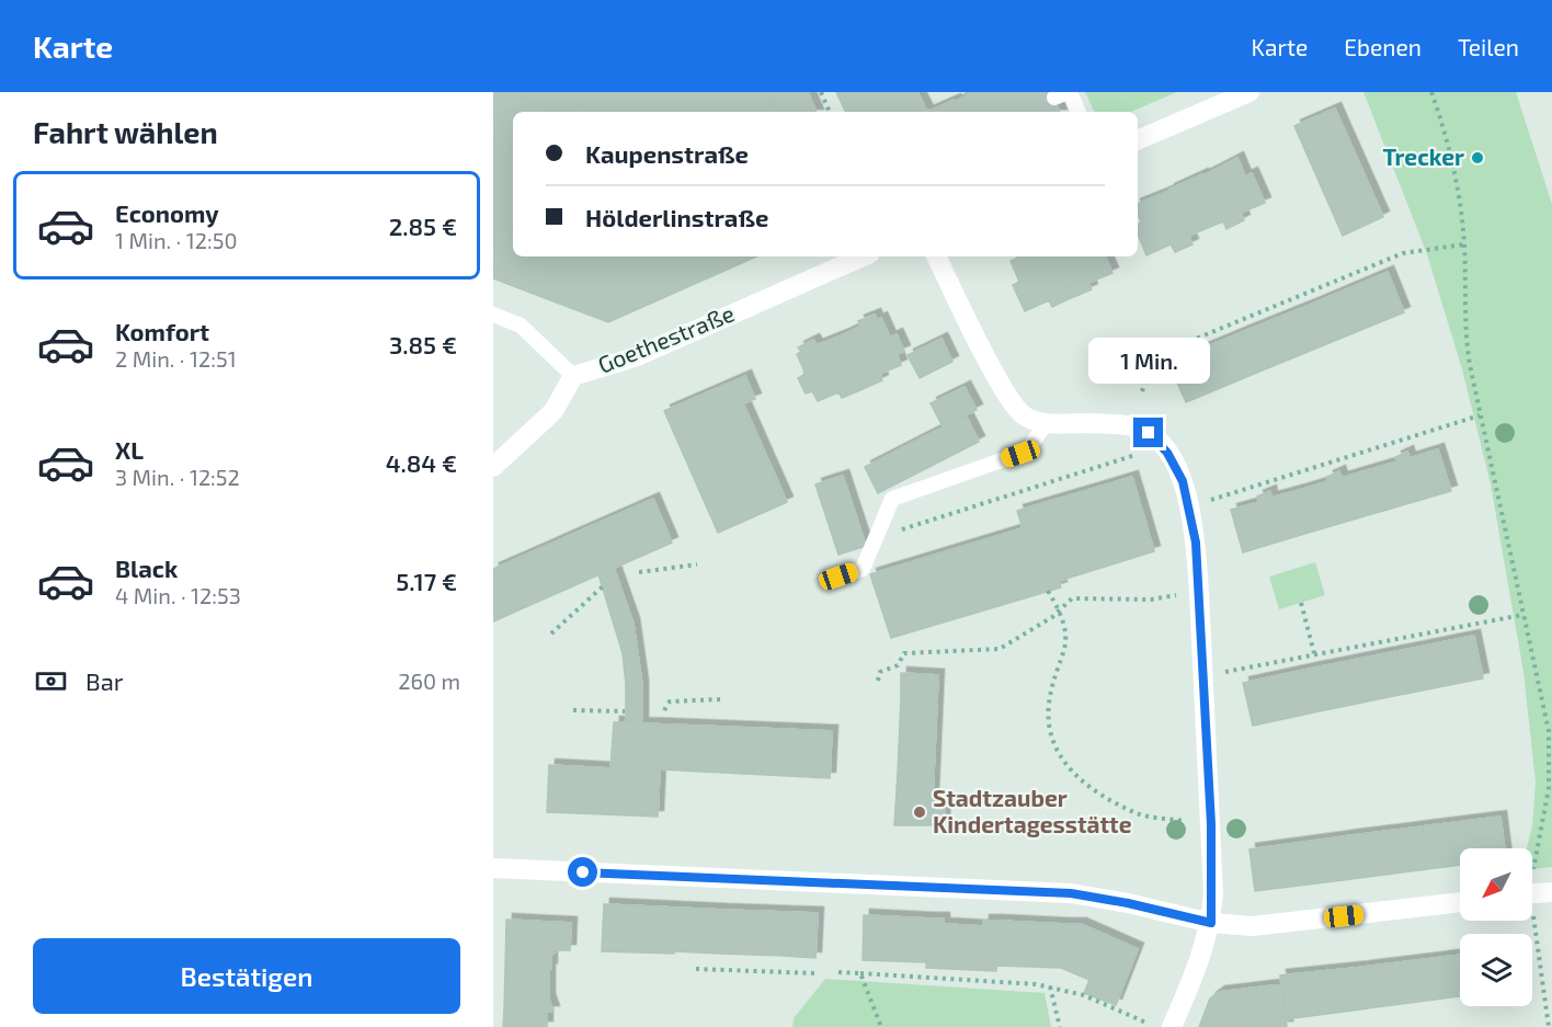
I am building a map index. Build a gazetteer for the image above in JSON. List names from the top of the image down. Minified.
{"streets":{"street":["Goethestraße"]},"places":["Trecker","Stadtzauber Kindertagesstätte"],"north":"bottom left","page":{"header":"Karte","nav":["Karte","Ebenen","Teilen"],"heading":"Fahrt wählen","banner":["Kaupenstraße","Hölderlinstraße"],"list":[{"name":"Economy","note":"1 Min. · 12:50","value":"2.85 €"},{"name":"Komfort","note":"2 Min. · 12:51","value":"3.85 €"},{"name":"XL","note":"3 Min. · 12:52","value":"4.84 €"},{"name":"Black","note":"4 Min. · 12:53","value":"5.17 €"}],"bubble":"1 Min.","pay":["Bar","260 m"],"buttons":"Bestätigen"}}
